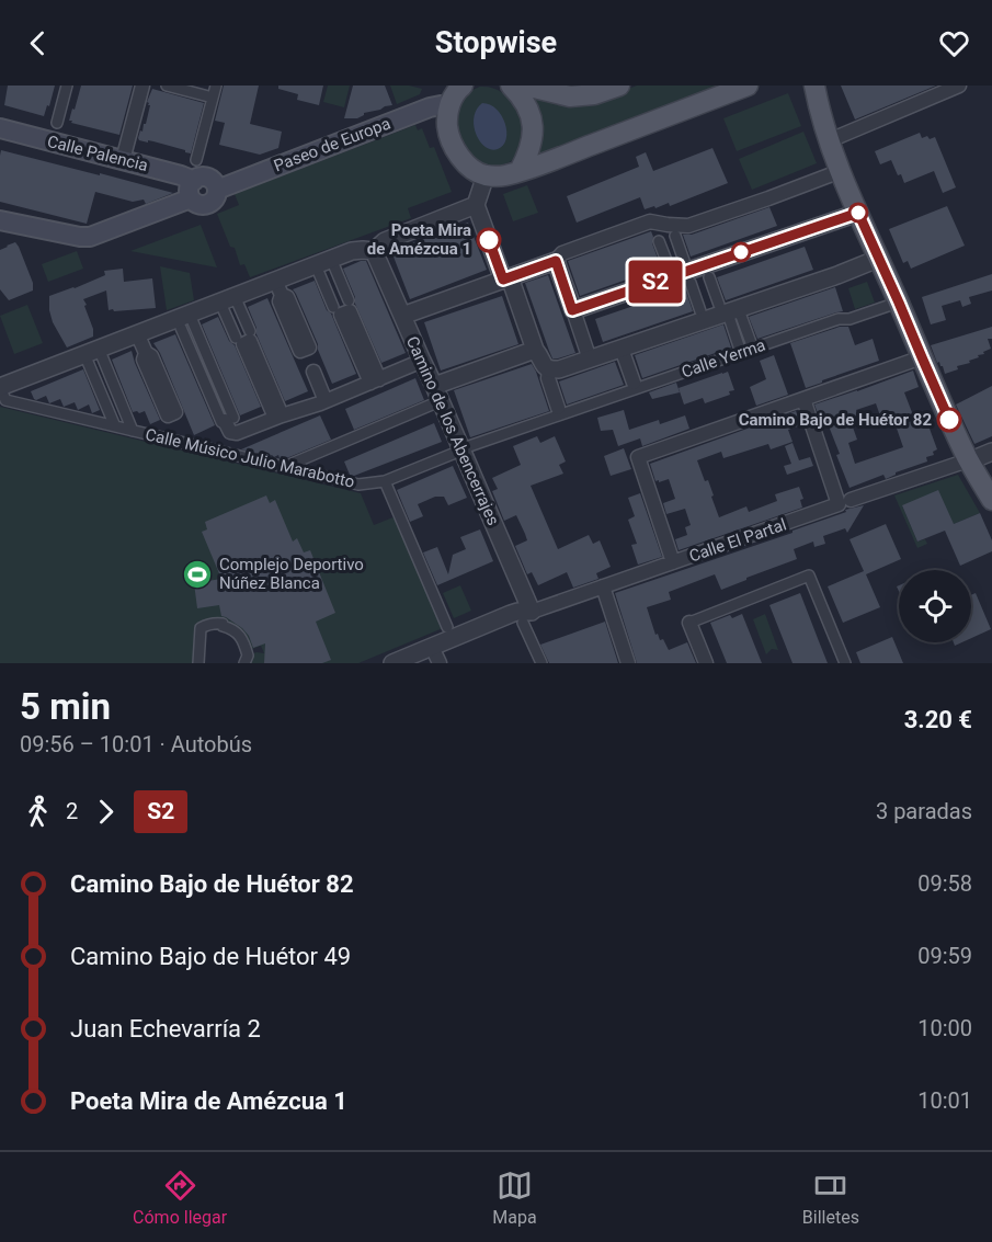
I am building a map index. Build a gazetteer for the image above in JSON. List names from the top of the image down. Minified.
{"streets":{"main road":["Paseo de Europa","Calle Palencia"],"street":["Calle Yerma","Camino de los Abencerrajes","Calle Músico Julio Marabotto","Calle El Partal"]},"crossings":[["Paseo de Europa","Calle Palencia"],["Camino de los Abencerrajes","Calle El Partal"]],"places":{"other":["Poeta Mira de Amézcua 1","Camino Bajo de Huétor 82"],"sports":["Complejo Deportivo Núñez Blanca"]},"lines":["bus line S2"],"page":{"header":"Stopwise","on_map":"S2","heading":["5 min","09:56 – 10:01 · Autobús","3.20 €"],"legs":["2","S2","3 paradas"],"list":[{"name":"Camino Bajo de Huétor 82","value":"09:58"},{"name":"Camino Bajo de Huétor 49","value":"09:59"},{"name":"Juan Echevarría 2","value":"10:00"},{"name":"Poeta Mira de Amézcua 1","value":"10:01"}],"tabs":["Cómo llegar","Mapa","Billetes"]}}
